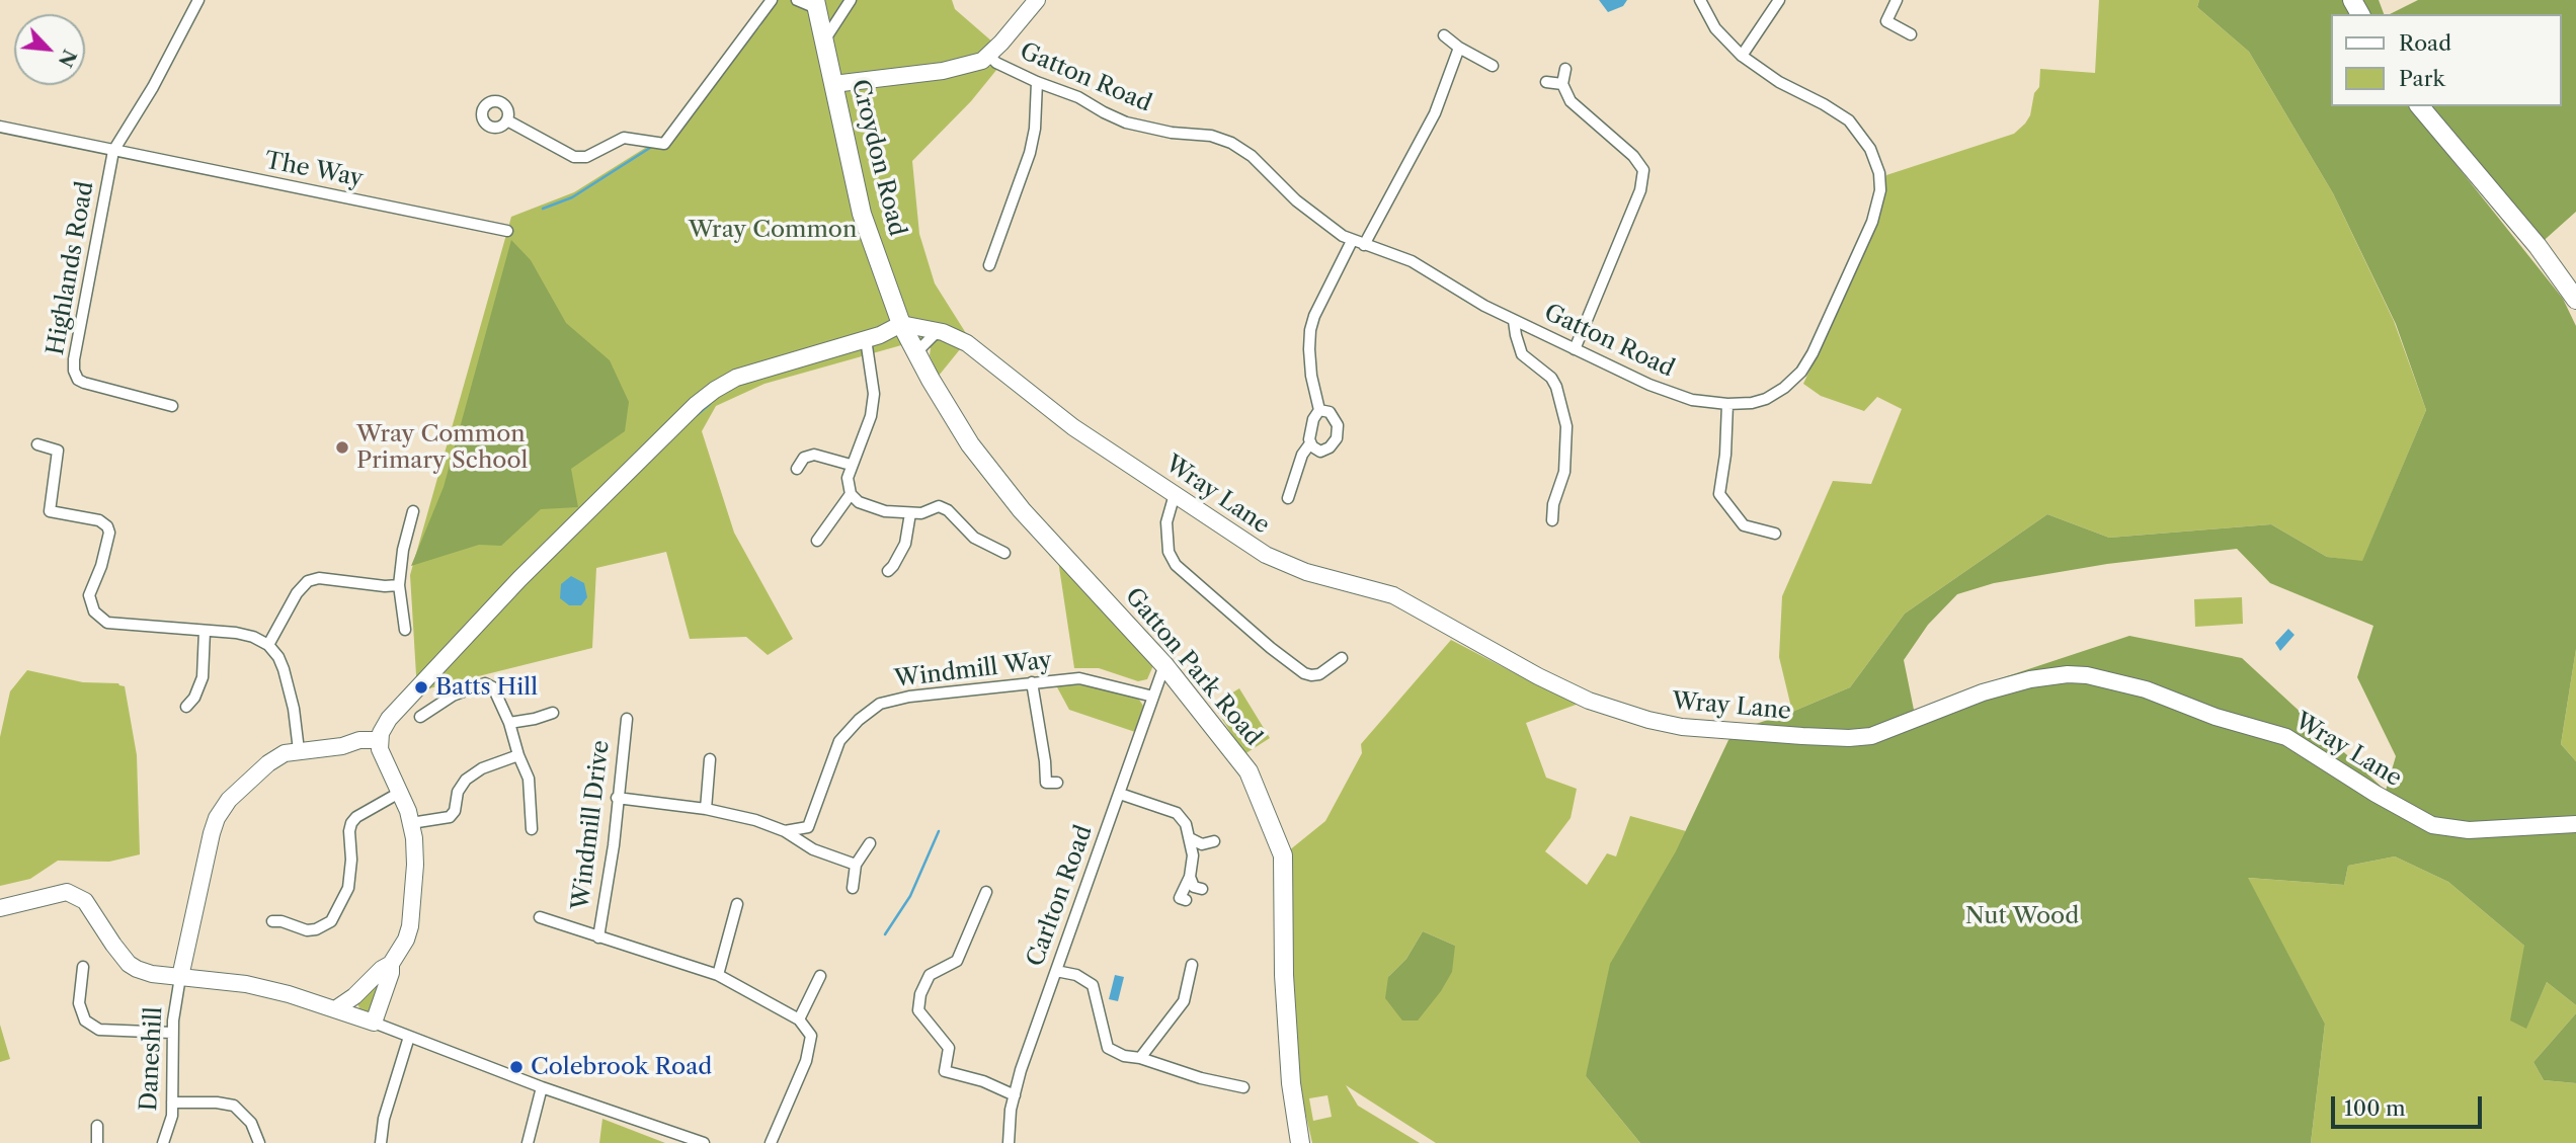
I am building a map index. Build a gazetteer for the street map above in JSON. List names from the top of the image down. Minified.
{"streets":{"main road":["Croydon Road","Gatton Park Road"],"street":["Gatton Road","The Way","Highlands Road","Wray Lane","Windmill Way","Windmill Drive","Carlton Road","Daneshill"]},"crossings":[["Croydon Road","Wray Lane"],["Croydon Road","Gatton Park Road"],["The Way","Highlands Road"],["Wray Lane","Gatton Park Road"],["Gatton Park Road","Carlton Road"],["Windmill Way","Carlton Road"]],"parks":["Wray Common","Nut Wood"],"places":["Wray Common Primary School","Batts Hill","Colebrook Road"],"legend":["Road","Park"],"scale_bar":"100 m","north":"bottom right"}
